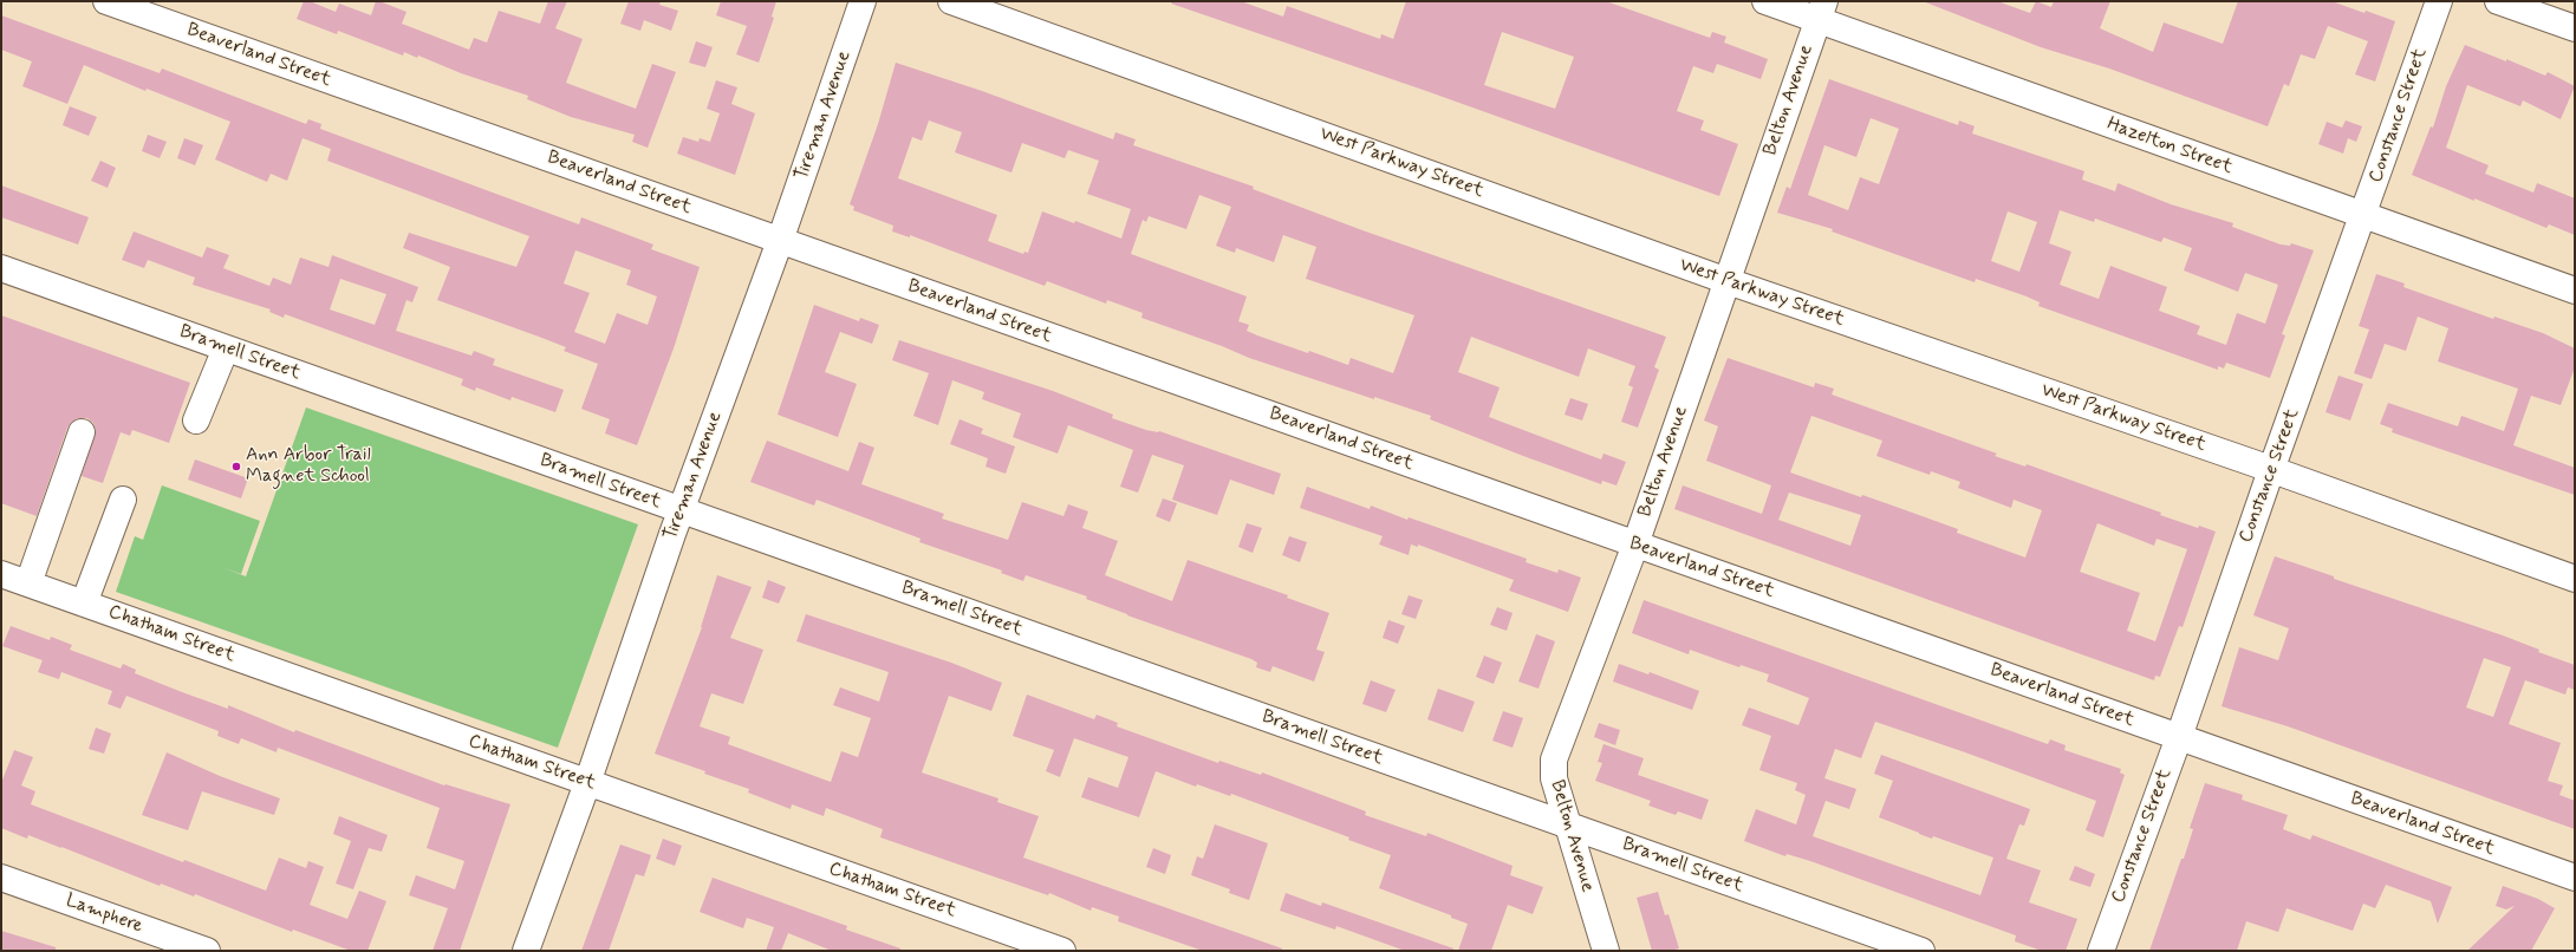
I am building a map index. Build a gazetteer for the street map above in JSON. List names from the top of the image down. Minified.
{"streets":{"street":["Beaverland Street","Belton Avenue","Tireman Avenue","Constance Street","Hazelton Street","West Parkway Street","Bramell Street","Chatham Street","Lamphere"]},"crossings":[["Beaverland Street","Belton Avenue"],["Beaverland Street","Tireman Avenue"],["Beaverland Street","Constance Street"],["Belton Avenue","Hazelton Street"],["Belton Avenue","West Parkway Street"],["Belton Avenue","Bramell Street"],["Tireman Avenue","Bramell Street"],["Tireman Avenue","Chatham Street"],["Constance Street","Hazelton Street"],["Constance Street","West Parkway Street"]],"places":["Ann Arbor Trail Magnet School"]}
